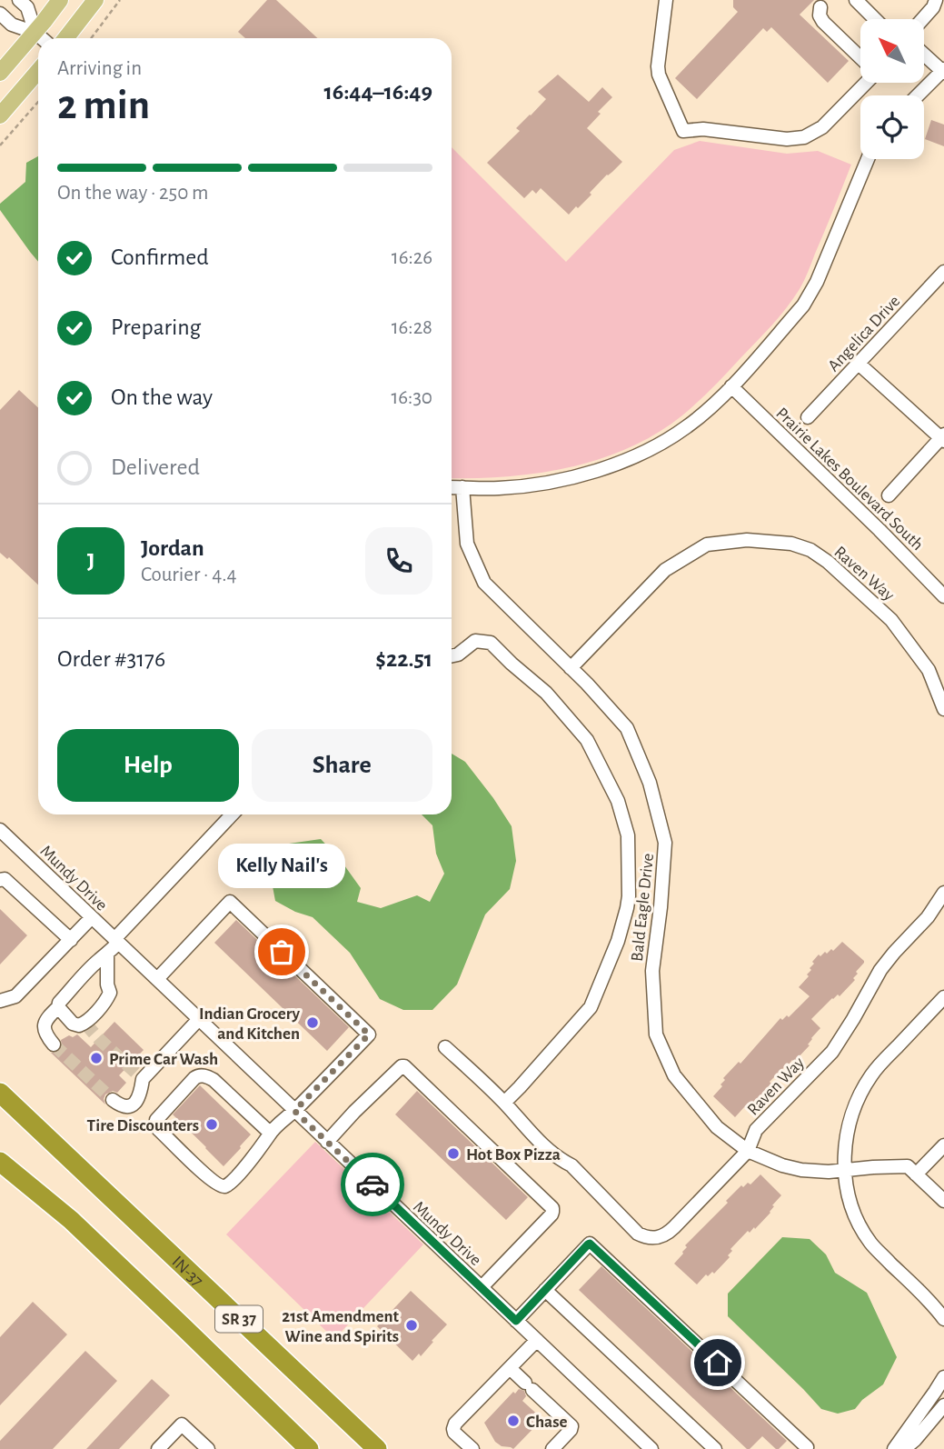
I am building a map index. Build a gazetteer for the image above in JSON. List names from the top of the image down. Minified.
{"streets":{"highway":["IN-37","SR 37"],"street":["Angelica Drive","Prairie Lakes Boulevard South","Raven Way","Mundy Drive","Bald Eagle Drive"]},"crossings":[["Raven Way","Bald Eagle Drive"]],"places":["Kelly Nail's","Indian Grocery and Kitchen","Prime Car Wash","Tire Discounters","Hot Box Pizza","21st Amendment Wine and Spirits","Chase"],"north":"top left","page":{"heading":["2 min","Arriving in","16:44–16:49"],"panel":["Jordan","Courier · 4.4","Order #3176","$22.51"],"bar":"On the way · 250 m","list":[["Confirmed","16:26"],["Preparing","16:28"],["On the way","16:30"],"Delivered"],"round":"J","buttons":["Help","Share"],"bubble":"Kelly Nail's"}}
